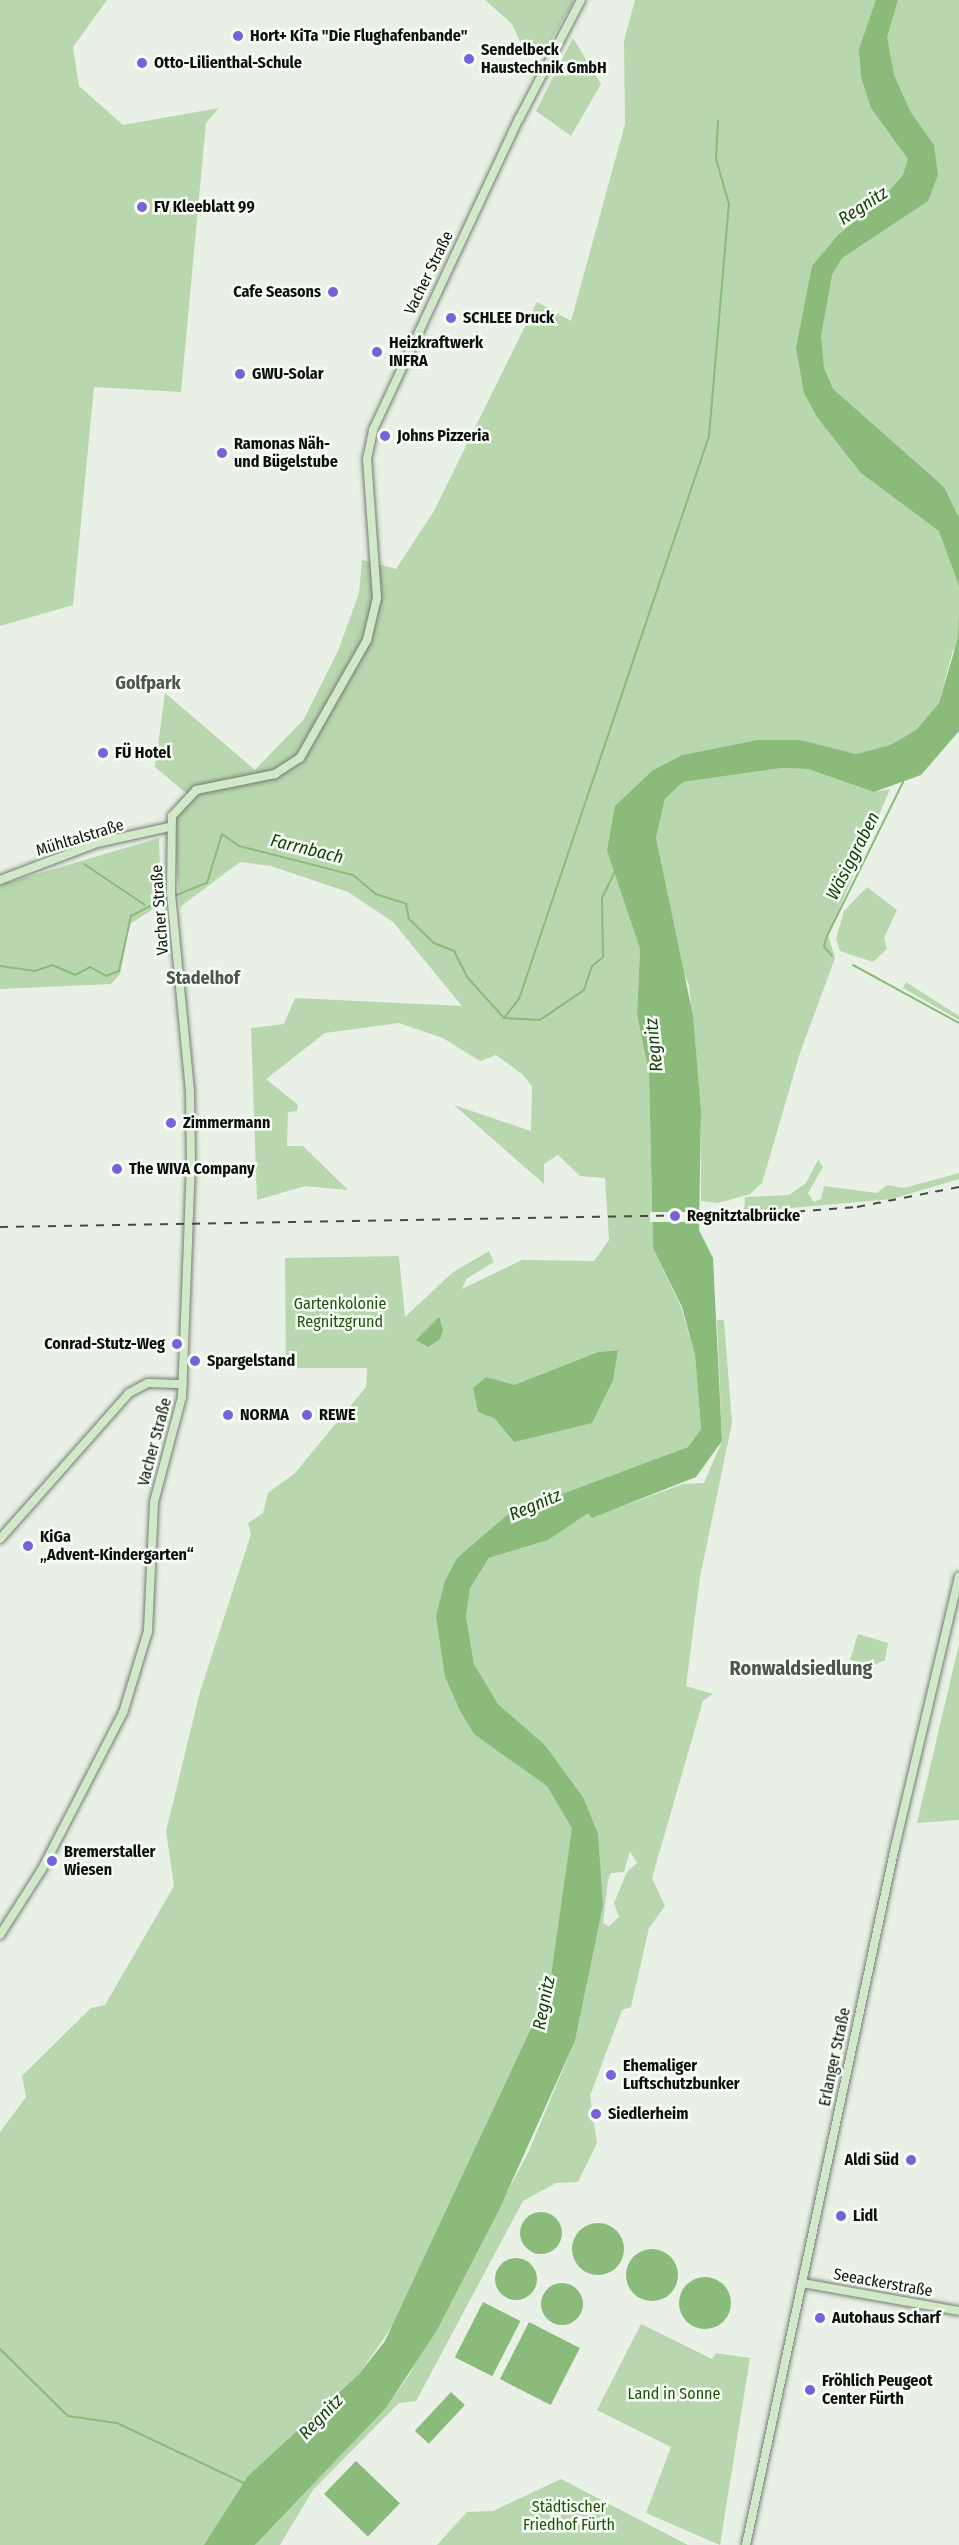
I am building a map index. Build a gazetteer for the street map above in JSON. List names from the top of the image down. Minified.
{"streets":{"street":["Vacher Straße","Mühltalstraße","Erlanger Straße","Seeackerstraße"]},"crossings":[["Vacher Straße","Mühltalstraße"],["Erlanger Straße","Seeackerstraße"]],"districts":["Golfpark","Stadelhof","Ronwaldsiedlung"],"water":["Regnitz","Farrnbach","Wäsiggraben"],"parks":["Gartenkolonie Regnitzgrund","Land in Sonne","Städtischer Friedhof Fürth"],"places":["Hort+ KiTa \"Die Flughafenbande\"","Sendelbeck Haustechnik GmbH","Otto-Lilienthal-Schule","FV Kleeblatt 99","Cafe Seasons","SCHLEE Druck","Heizkraftwerk INFRA","GWU-Solar","Johns Pizzeria","Ramonas Näh- und Bügelstube","FÜ Hotel","Zimmermann","The WIVA Company","Regnitztalbrücke","Conrad-Stutz-Weg","Spargelstand","NORMA","REWE","KiGa „Advent-Kindergarten“","Bremerstaller Wiesen","Ehemaliger Luftschutzbunker","Siedlerheim","Aldi Süd","Lidl","Autohaus Scharf","Fröhlich Peugeot Center Fürth"]}
